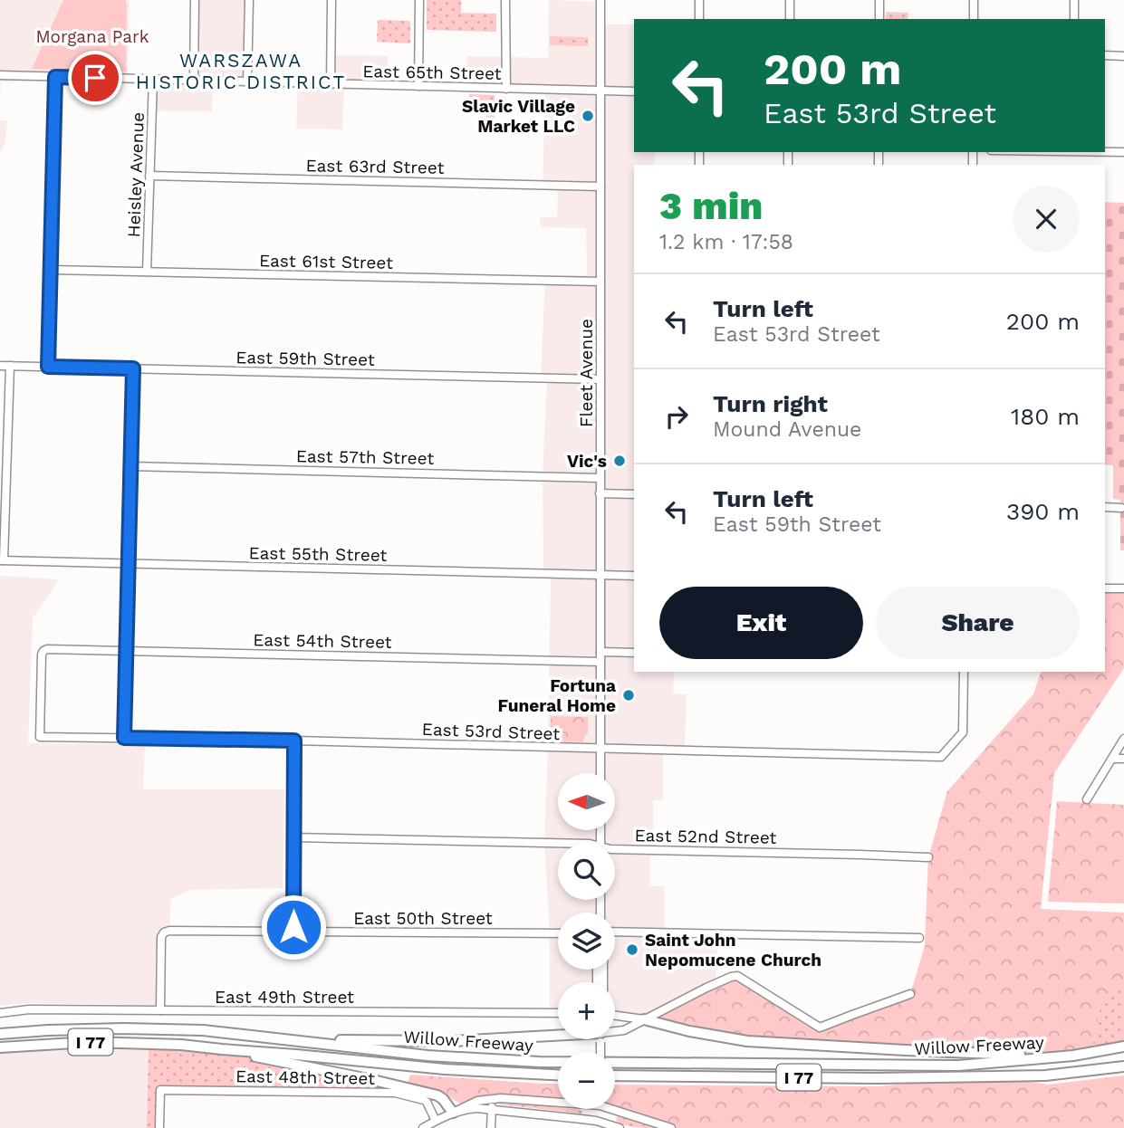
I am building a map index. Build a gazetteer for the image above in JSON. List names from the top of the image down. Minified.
{"streets":{"highway":["Willow Freeway","I 77"],"street":["East 65th Street","East 63rd Street","Heisley Avenue","East 61st Street","East 59th Street","Fleet Avenue","East 57th Street","East 55th Street","East 54th Street","East 53rd Street","East 52nd Street","East 50th Street","East 49th Street","East 48th Street"]},"crossings":[["East 65th Street","Heisley Avenue"],["East 65th Street","Fleet Avenue"],["East 63rd Street","Heisley Avenue"],["East 63rd Street","Fleet Avenue"],["Heisley Avenue","East 61st Street"],["East 61st Street","Fleet Avenue"],["East 59th Street","Fleet Avenue"],["Fleet Avenue","East 57th Street"],["Fleet Avenue","East 55th Street"],["Fleet Avenue","East 54th Street"],["Fleet Avenue","East 53rd Street"],["East 54th Street","East 53rd Street"],["East 50th Street","East 49th Street"]],"districts":["WARSZAWA HISTORIC DISTRICT"],"parks":["Morgana Park"],"places":["Slavic Village Market LLC","Vic's","Fortuna Funeral Home","Saint John Nepomucene Church"],"north":"left","page":{"turn":["200 m","East 53rd Street"],"heading":["3 min","1.2 km · 17:58"],"list":[{"name":"Turn left","note":"East 53rd Street","value":"200 m"},{"name":"Turn right","note":"Mound Avenue","value":"180 m"},{"name":"Turn left","note":"East 59th Street","value":"390 m"}],"buttons":["Exit","Share"],"map_buttons":["+","−"]}}
